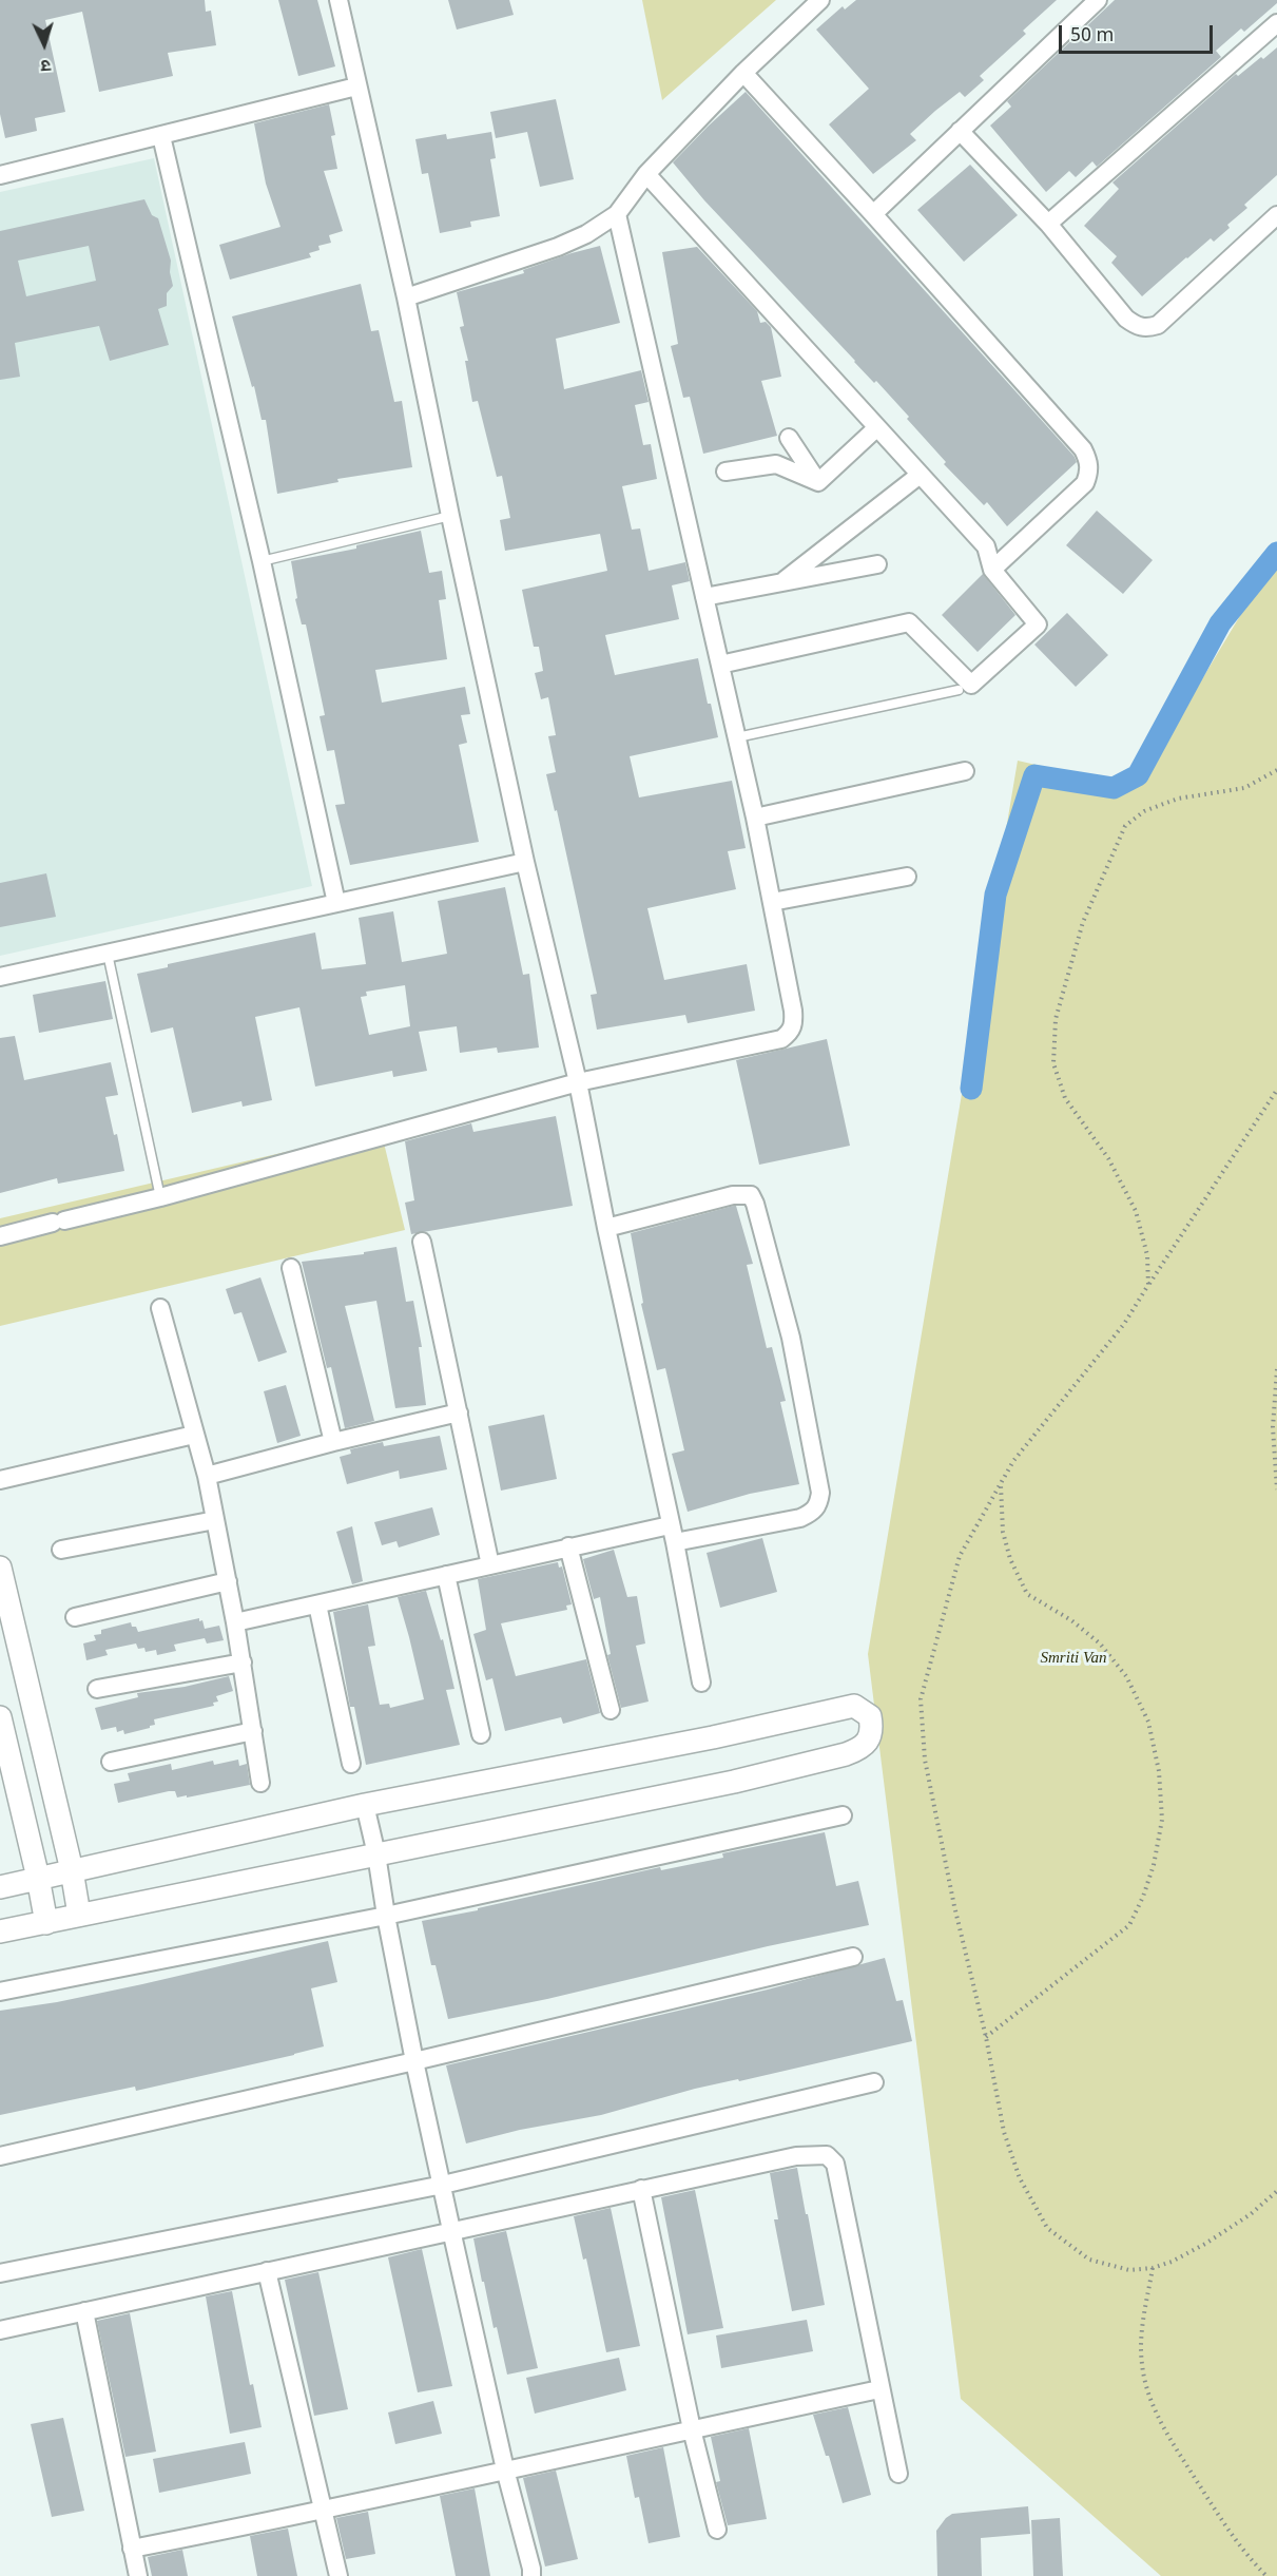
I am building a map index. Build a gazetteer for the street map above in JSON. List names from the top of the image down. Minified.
{"parks":["Smriti Van"],"scale_bar":"50 m","north":"bottom"}
